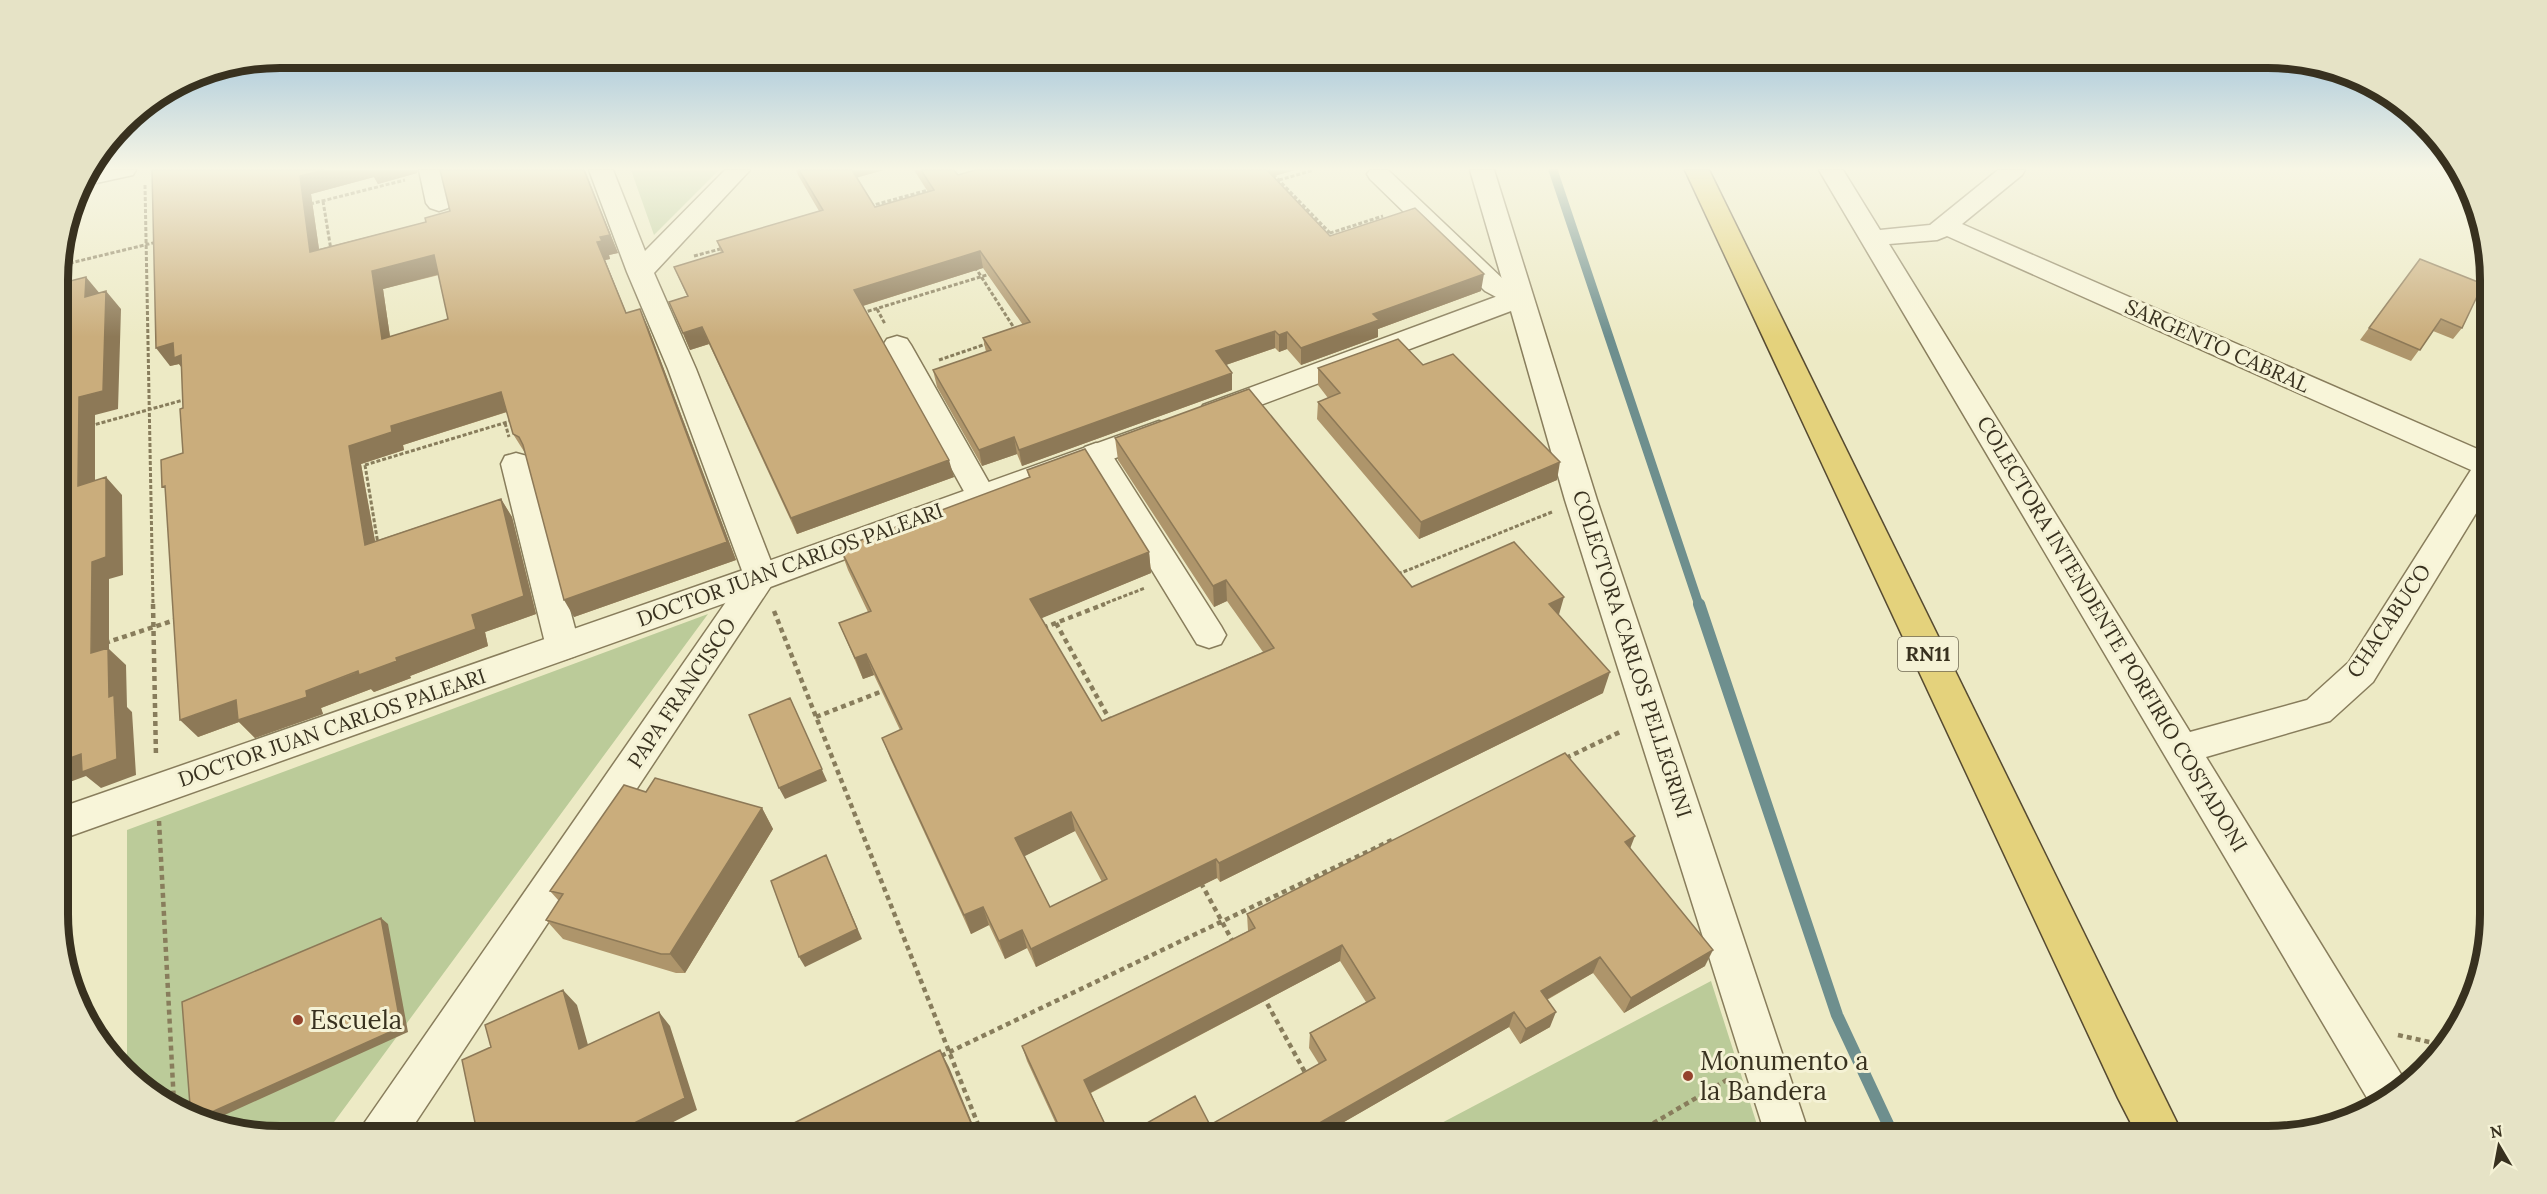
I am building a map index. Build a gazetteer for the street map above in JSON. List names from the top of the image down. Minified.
{"streets":{"highway":["RN11"],"street":["SARGENTO CABRAL","DOCTOR JUAN CARLOS PALEARI","CHACABUCO","COLECTORA INTENDENTE PORFIRIO COSTADONI","COLECTORA CARLOS PELLEGRINI","PAPA FRANCISCO"]},"crossings":[["DOCTOR JUAN CARLOS PALEARI","COLECTORA CARLOS PELLEGRINI"],["DOCTOR JUAN CARLOS PALEARI","PAPA FRANCISCO"],["CHACABUCO","COLECTORA INTENDENTE PORFIRIO COSTADONI"]],"places":["Escuela","Monumento a la Bandera"],"north":"top"}
